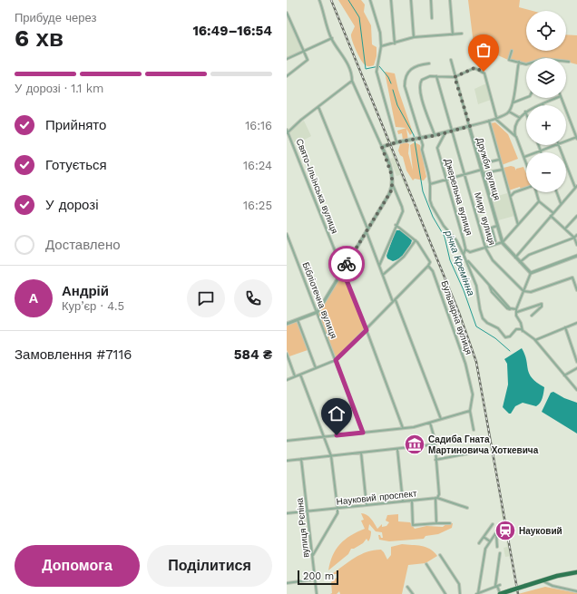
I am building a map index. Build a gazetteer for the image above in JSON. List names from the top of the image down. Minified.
{"streets":{"street":["Дружби вулиця","Свято-Ільїнська вулиця","Джерельна вулиця","Миру вулиця","Бібліотечна вулиця","Бульварна вулиця","Науковий проспект","вулиця Рєпіна"]},"crossings":[["Науковий проспект","вулиця Рєпіна"]],"water":["річка Кремінна"],"places":{"museum":["Садиба Гната Мартиновича Хоткевича"],"station":["Науковий"]},"scale_bar":"200 m","page":{"heading":["6 хв","Прибуде через","16:49–16:54"],"panel":["Андрій","Кур’єр · 4.5","Замовлення #7116","584 ₴"],"map_buttons":["+","−"],"bar":"У дорозі · 1.1 km","list":[["Прийнято","16:16"],["Готується","16:24"],["У дорозі","16:25"],"Доставлено"],"round":"А","buttons":["Допомога","Поділитися"],"scale":"200 m"}}
